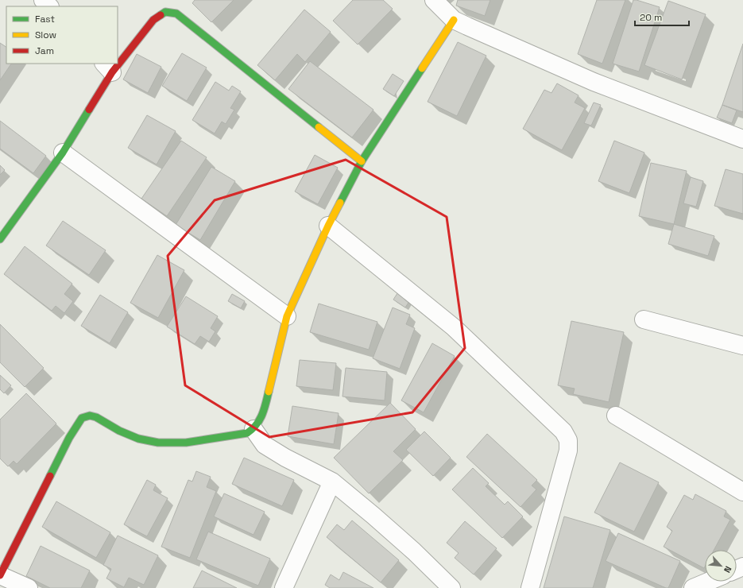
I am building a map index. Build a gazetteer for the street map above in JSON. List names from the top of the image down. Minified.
{"legend":["Fast","Slow","Jam"],"scale_bar":"20 m","north":"bottom right"}
